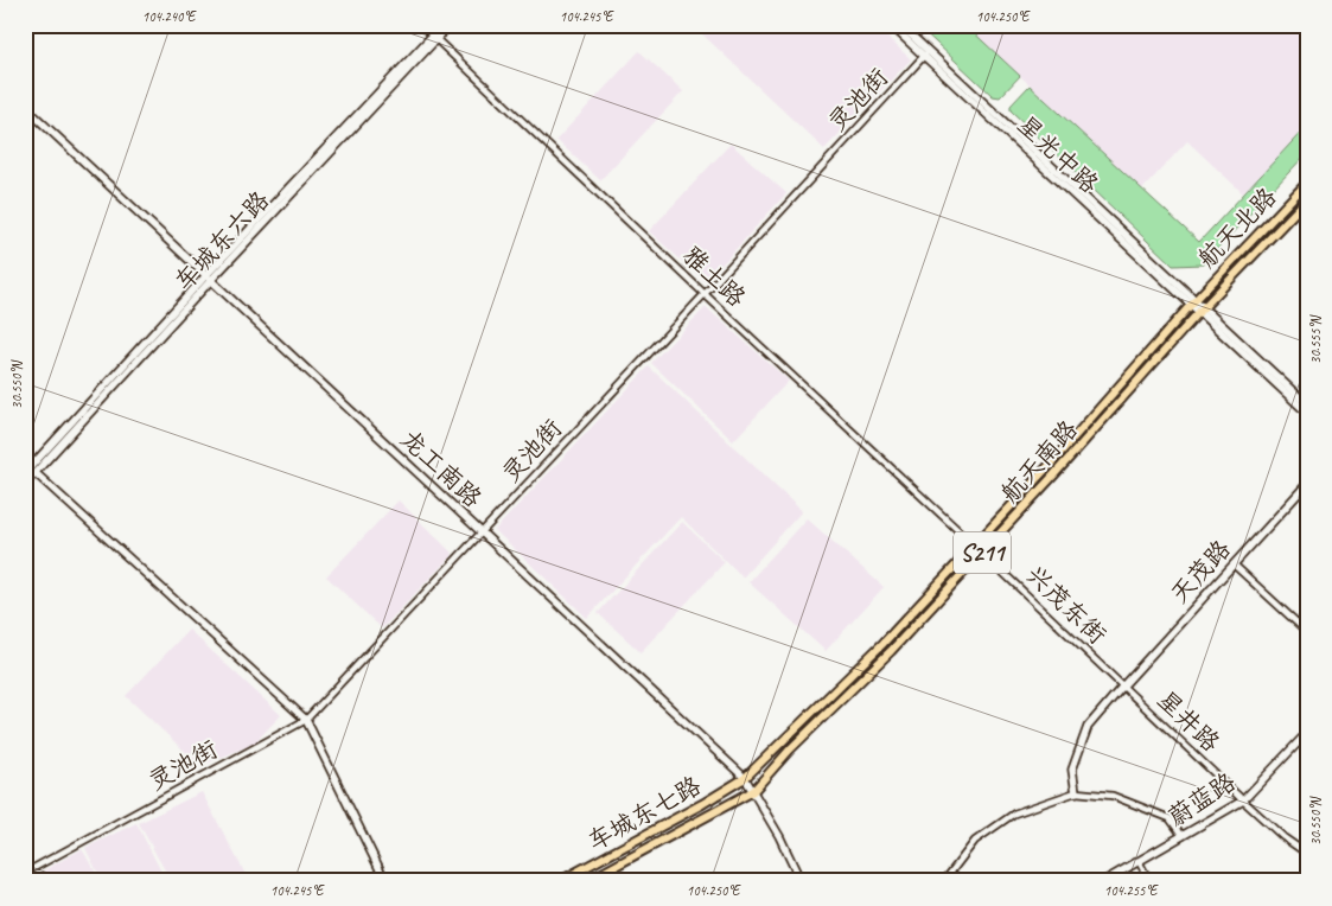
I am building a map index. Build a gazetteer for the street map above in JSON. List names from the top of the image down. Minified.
{"streets":{"main road":["航天北路","航天南路","S211","车城东七路"],"street":["灵池街","星光中路","车城东六路","雅土路","龙工南路","天茂路","兴茂东街","星井路","蔚蓝路"]},"crossings":[["灵池街","星光中路"],["灵池街","雅土路"],["灵池街","龙工南路"],["星光中路","航天北路"],["星光中路","航天南路"],["航天北路","航天南路"],["车城东六路","雅土路"],["车城东六路","龙工南路"],["雅土路","航天南路"],["雅土路","兴茂东街"],["航天南路","龙工南路"],["航天南路","兴茂东街"],["航天南路","车城东七路"],["龙工南路","车城东七路"],["天茂路","兴茂东街"],["天茂路","星井路"],["兴茂东街","星井路"],["星井路","蔚蓝路"]],"coordinates":["104.240°E","104.245°E","104.250°E","30.555°N","30.550°N","104.255°E"]}
